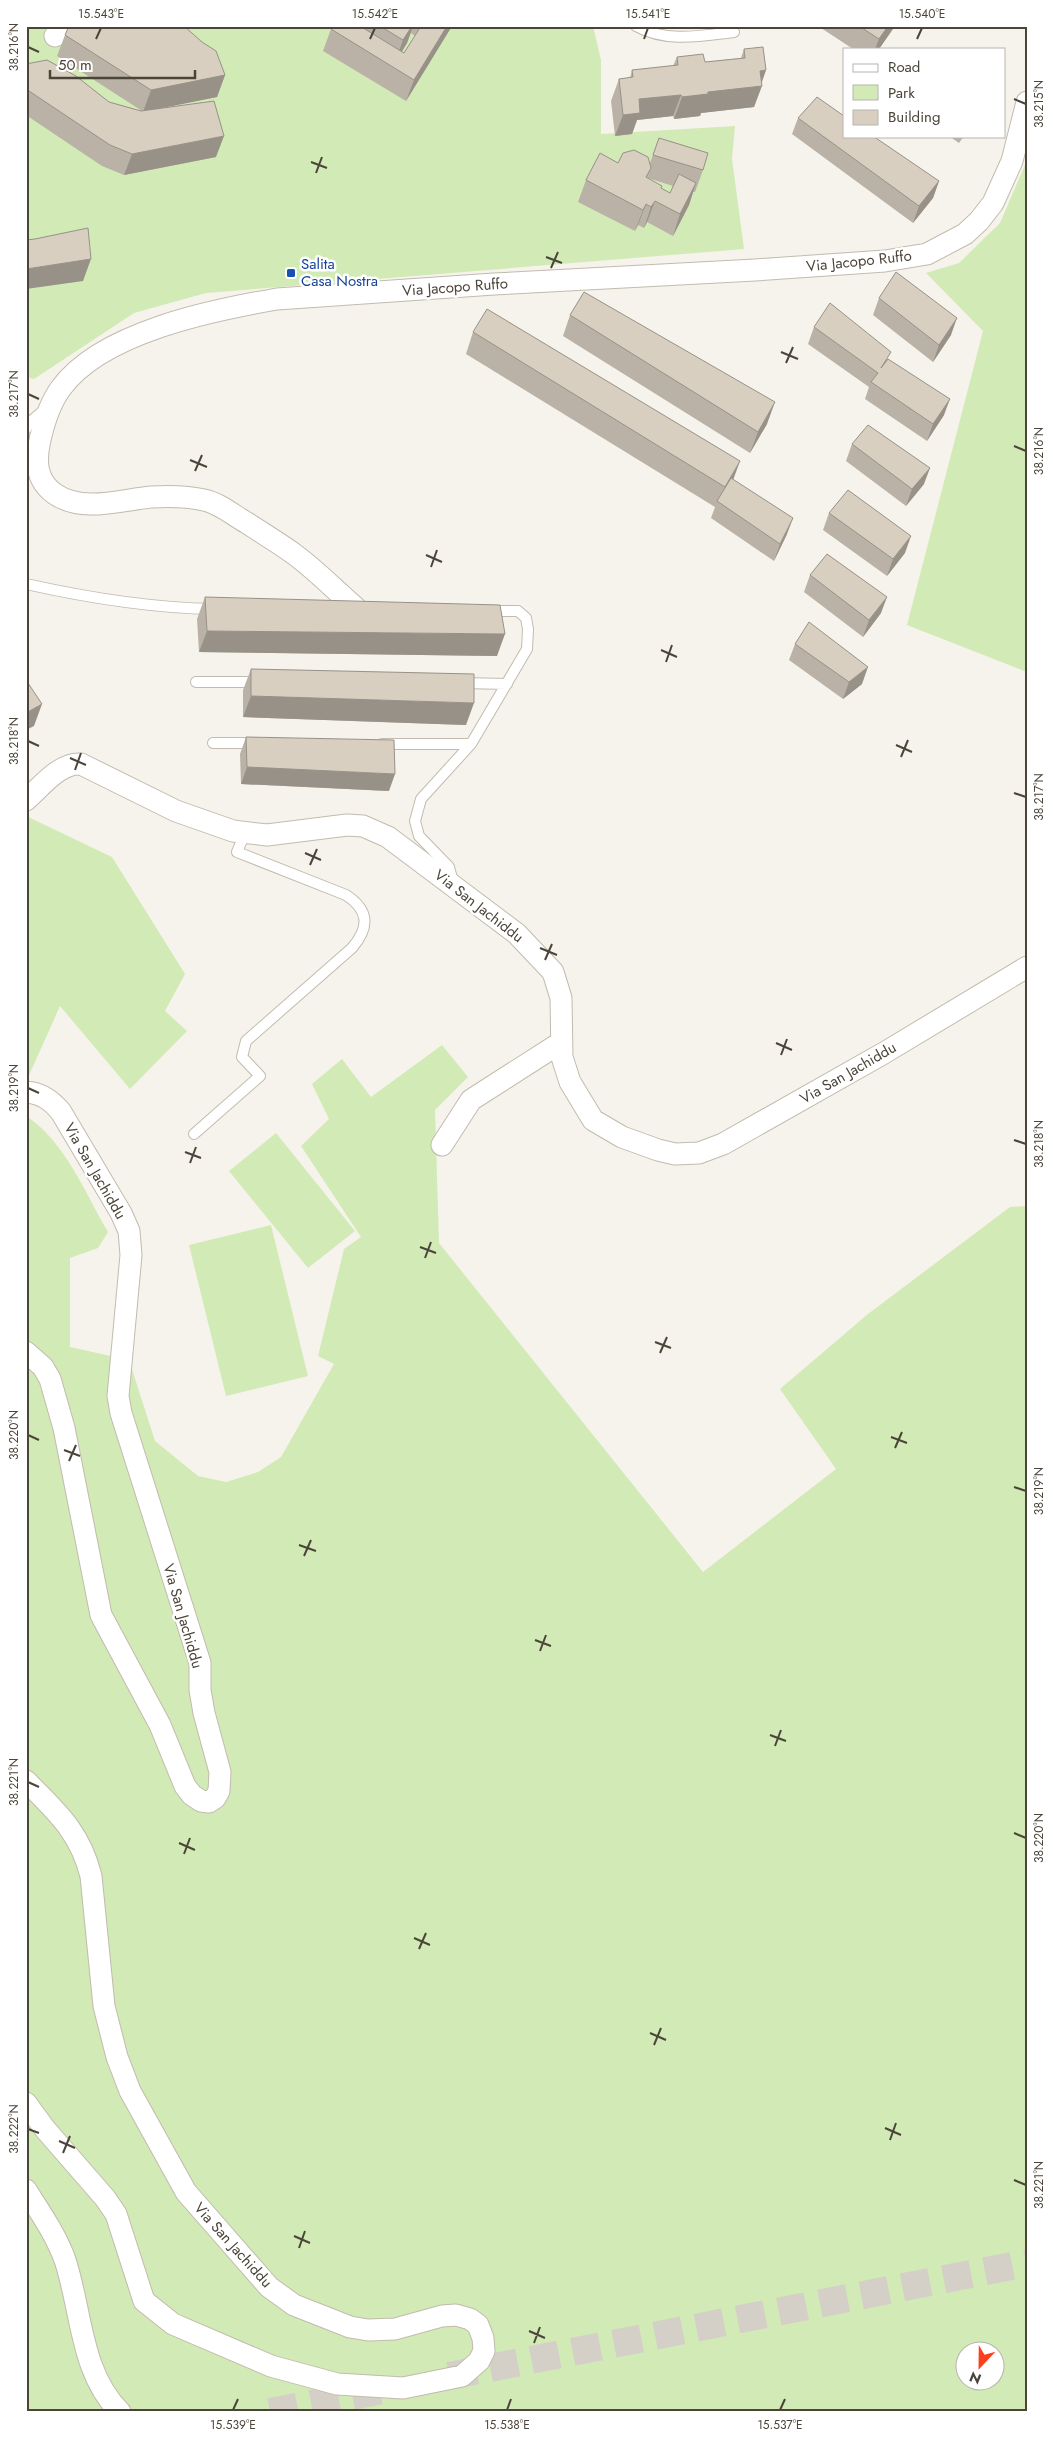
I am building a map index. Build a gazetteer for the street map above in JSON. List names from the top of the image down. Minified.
{"streets":{"street":["Via Jacopo Ruffo","Via San Jachiddu"]},"places":{"transit":["Salita Casa Nostra"]},"legend":["Road","Park","Building"],"scale_bar":"50 m","north":"bottom","coordinates":["15.543°E","15.542°E","15.541°E","15.540°E","38.216°N","38.215°N","38.217°N","38.218°N","38.219°N","38.220°N","38.221°N","38.222°N","15.539°E","15.538°E","15.537°E"]}
